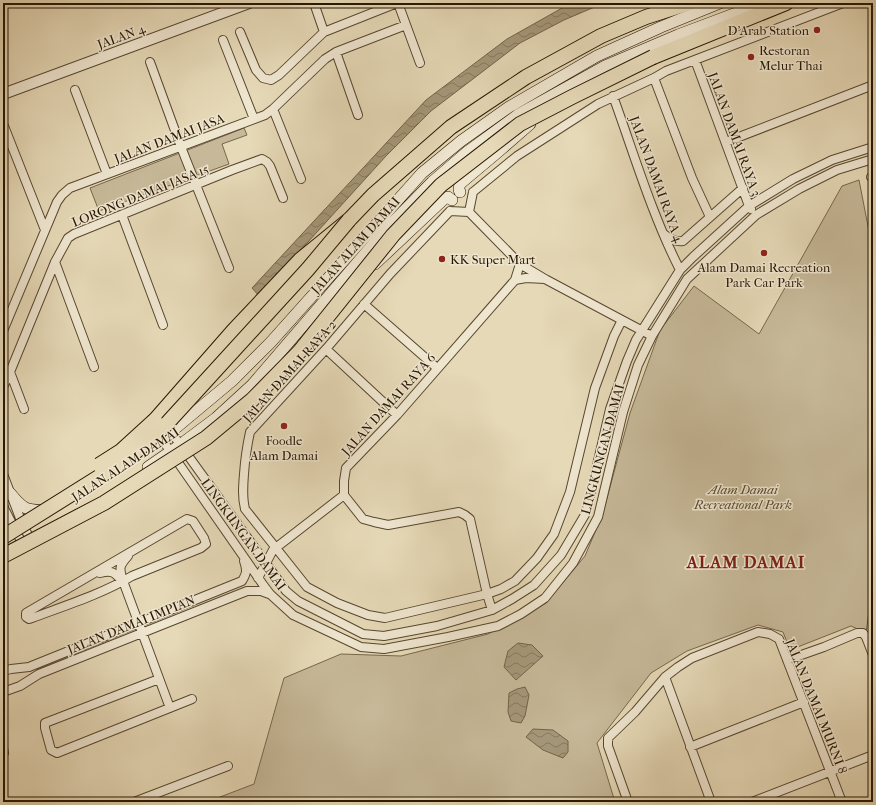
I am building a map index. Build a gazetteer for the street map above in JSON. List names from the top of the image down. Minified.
{"streets":{"main road":["JALAN ALAM DAMAI"],"street":["JALAN 4","JALAN DAMAI RAYA 3","JALAN DAMAI JASA","JALAN DAMAI RAYA 4","LORONG DAMAI JASA 15","JALAN DAMAI RAYA 2","JALAN DAMAI RAYA 6","LINGKUNGAN DAMAI","JALAN DAMAI IMPIAN","JALAN DAMAI MURNI 8"]},"crossings":[["JALAN DAMAI RAYA 3","LINGKUNGAN DAMAI"],["JALAN DAMAI RAYA 4","LINGKUNGAN DAMAI"],["JALAN ALAM DAMAI","LINGKUNGAN DAMAI"],["LINGKUNGAN DAMAI","JALAN DAMAI IMPIAN"]],"districts":["ALAM DAMAI"],"parks":["Alam Damai Recreational Park"],"places":["D'Arab Station","Restoran Melur Thai","Alam Damai Recreation Park Car Park","KK Super Mart","Foodle Alam Damai"]}
